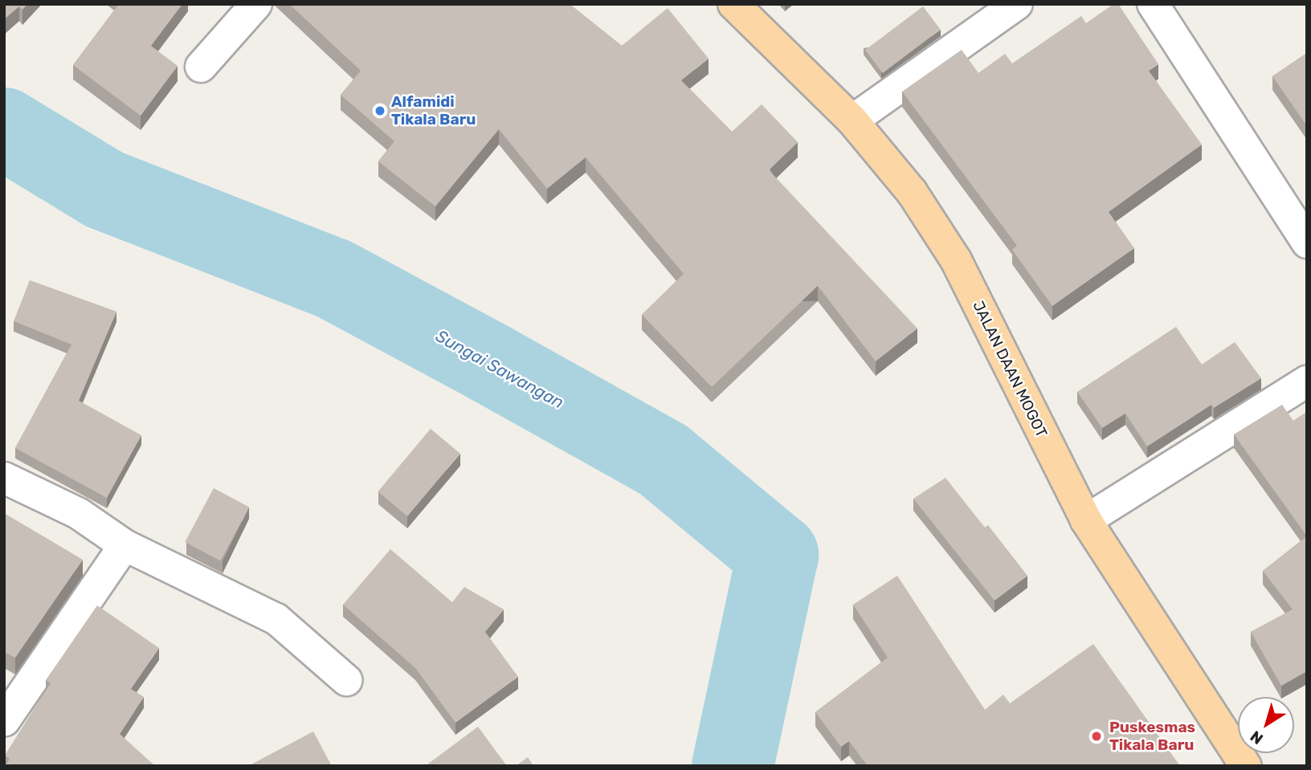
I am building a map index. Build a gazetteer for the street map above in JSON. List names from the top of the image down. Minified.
{"streets":{"main road":["JALAN DAAN MOGOT"]},"water":["Sungai Sawangan"],"places":["Alfamidi Tikala Baru","Puskesmas Tikala Baru"],"north":"bottom left"}
